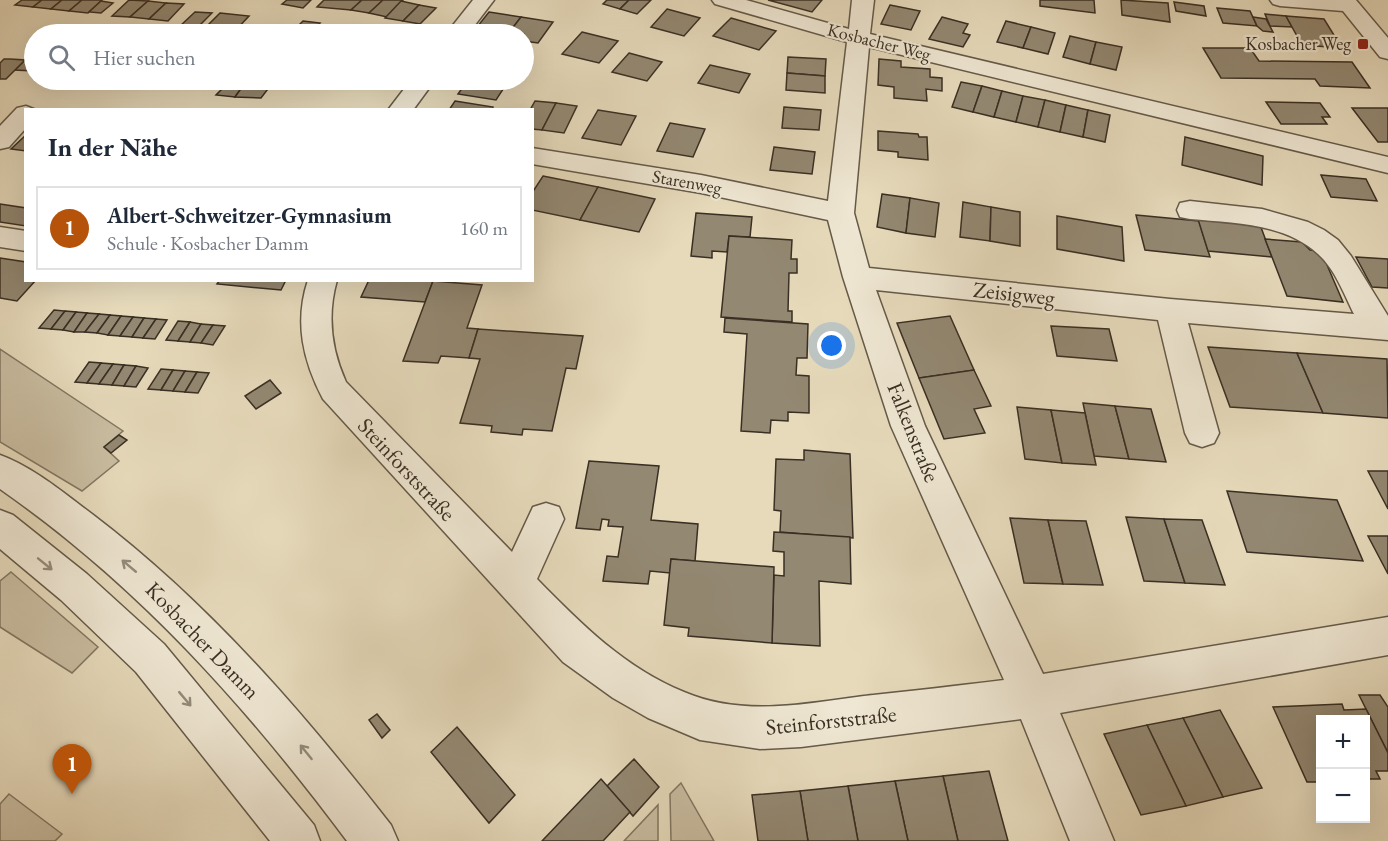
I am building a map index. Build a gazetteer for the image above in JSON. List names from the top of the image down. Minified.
{"streets":{"street":["Kosbacher Weg","Starenweg","Zeisigweg","Falkenstraße","Steinforststraße","Kosbacher Damm"]},"crossings":[["Kosbacher Weg","Falkenstraße"],["Starenweg","Falkenstraße"],["Zeisigweg","Falkenstraße"],["Falkenstraße","Steinforststraße"]],"places":{"transit":["Kosbacher Weg"]},"page":{"search":"Hier suchen","heading":"In der Nähe","list":[{"mark":"1","name":"Albert-Schweitzer-Gymnasium","note":"Schule · Kosbacher Damm","value":"160 m"}],"map_buttons":["+","−"],"pins":"1"}}
